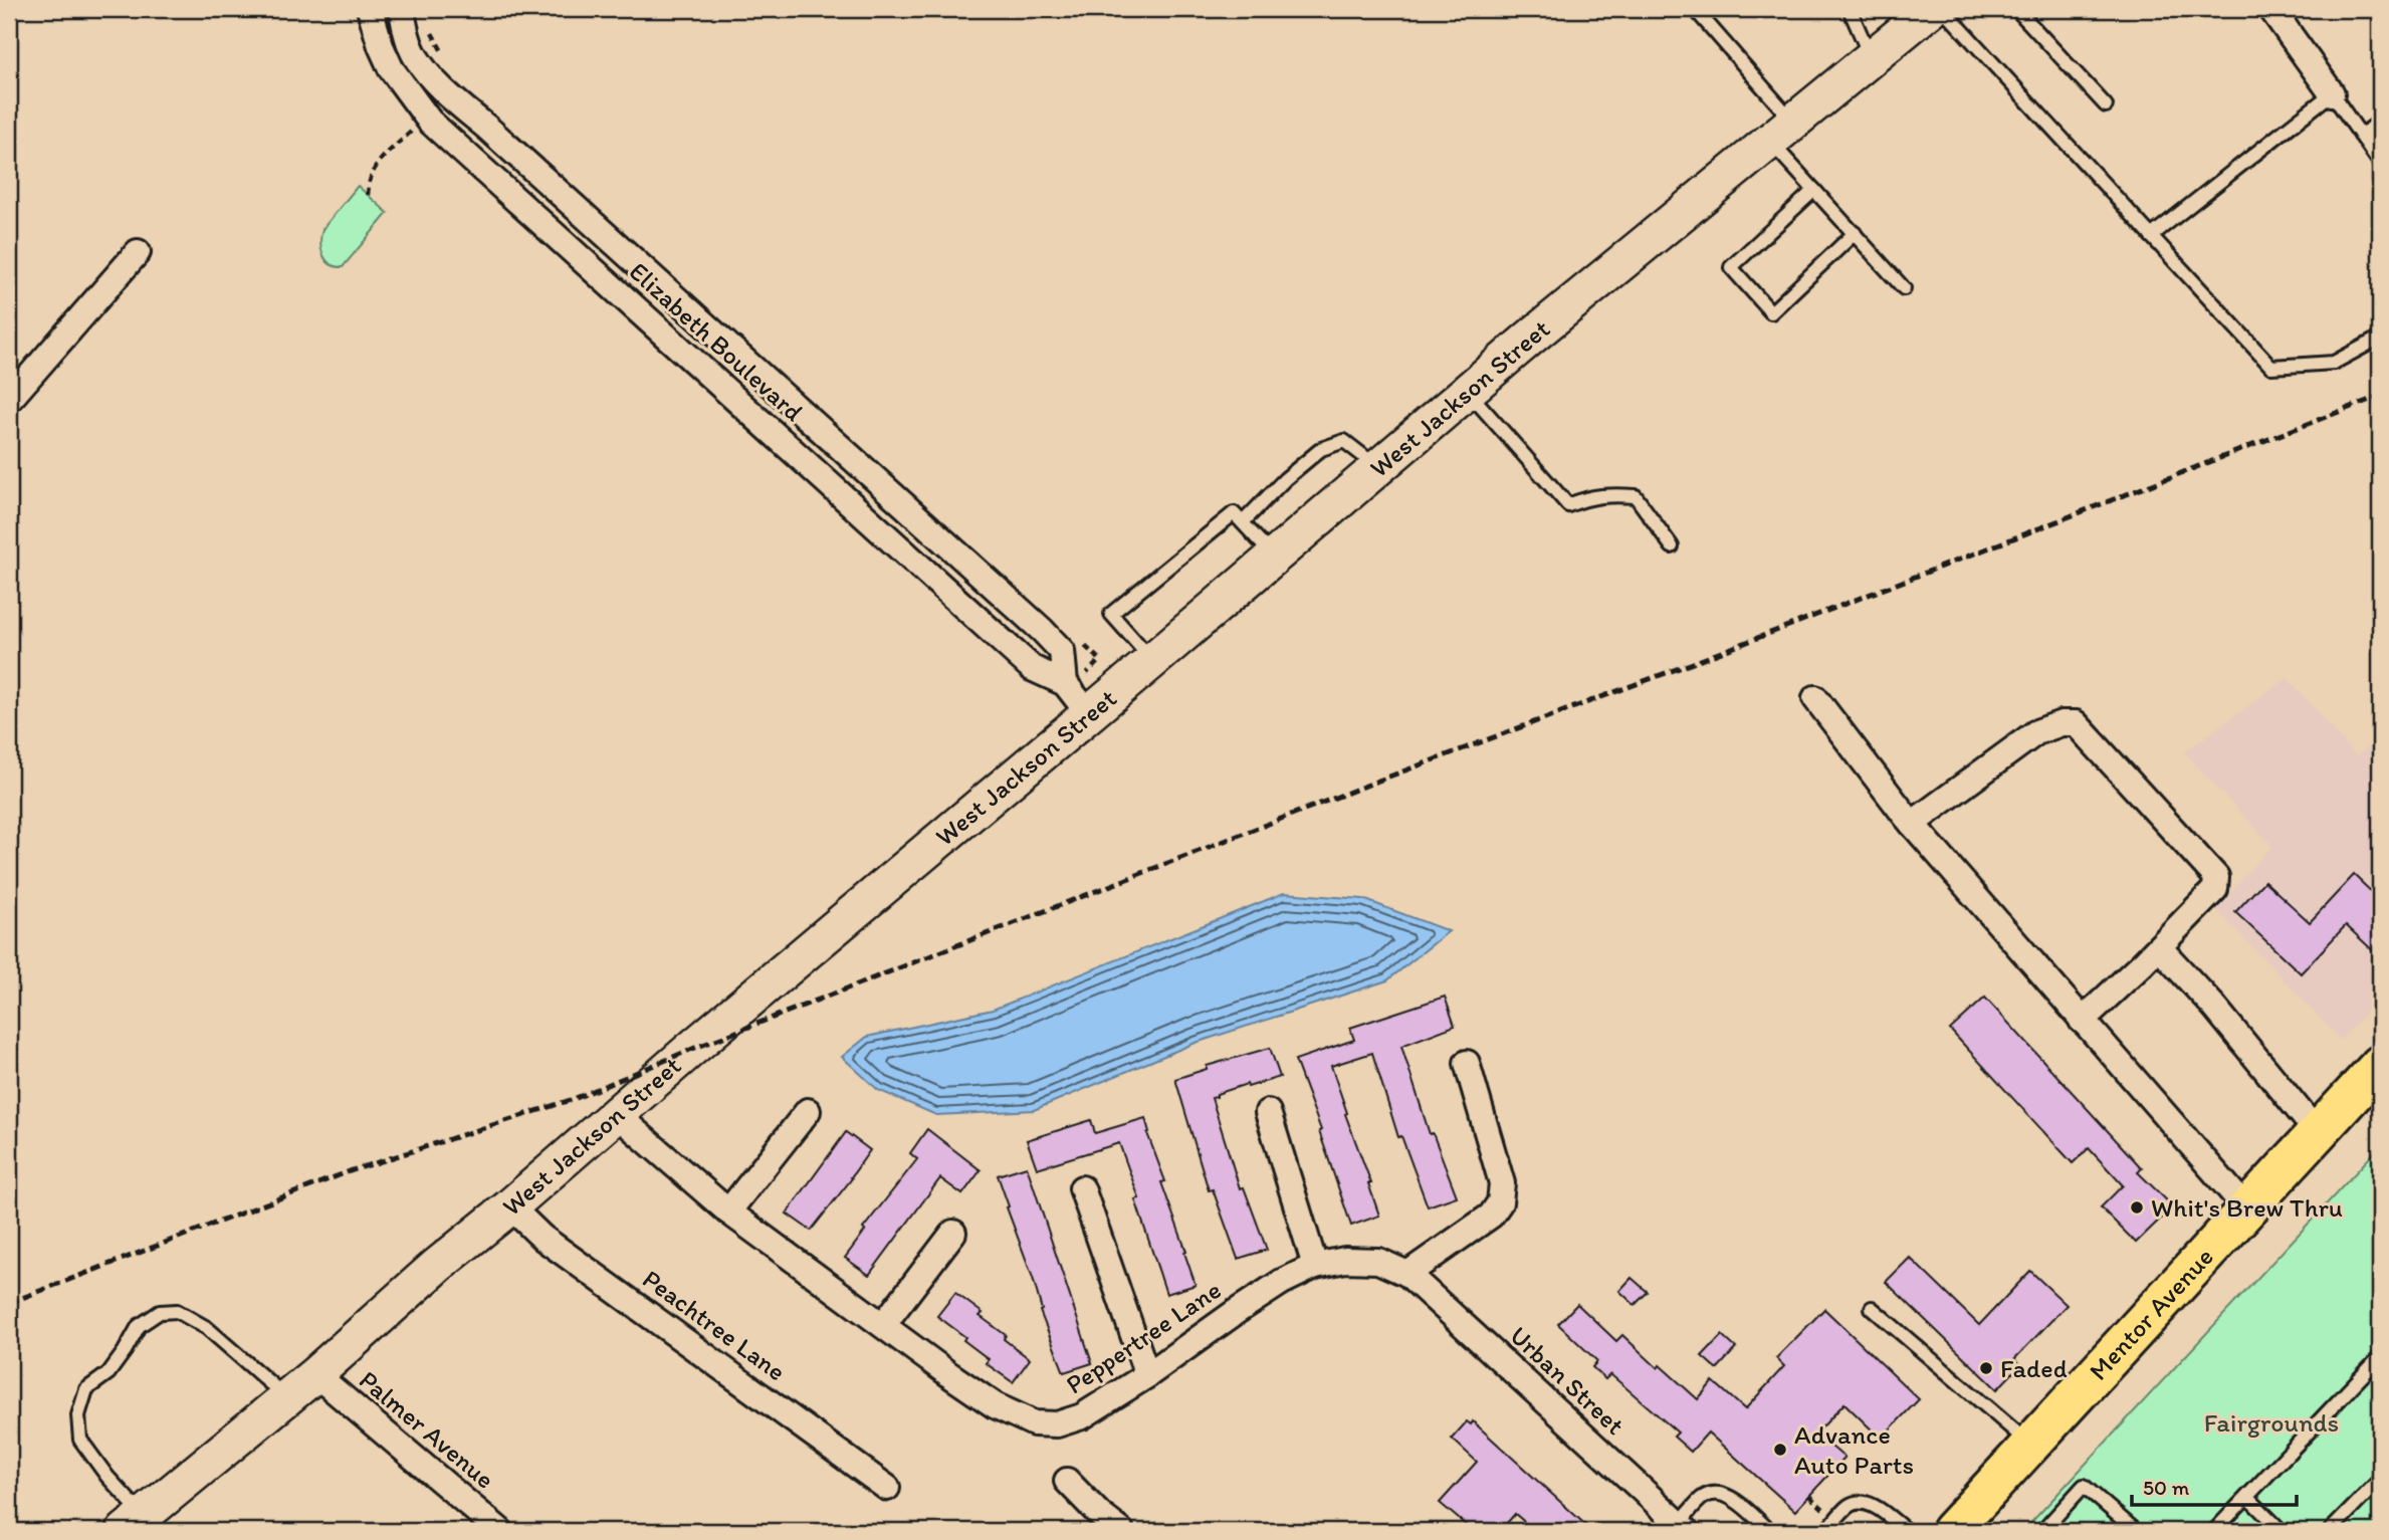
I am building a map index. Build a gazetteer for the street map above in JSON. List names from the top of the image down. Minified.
{"streets":{"main road":["Mentor Avenue"],"street":["Elizabeth Boulevard","West Jackson Street","Peachtree Lane","Peppertree Lane","Urban Street","Palmer Avenue"]},"crossings":[["Elizabeth Boulevard","West Jackson Street"],["West Jackson Street","Peachtree Lane"],["West Jackson Street","Peppertree Lane"],["West Jackson Street","Palmer Avenue"],["Peppertree Lane","Urban Street"]],"parks":["Fairgrounds"],"places":["Whit's Brew Thru","Faded","Advance Auto Parts"],"scale_bar":"50 m"}
